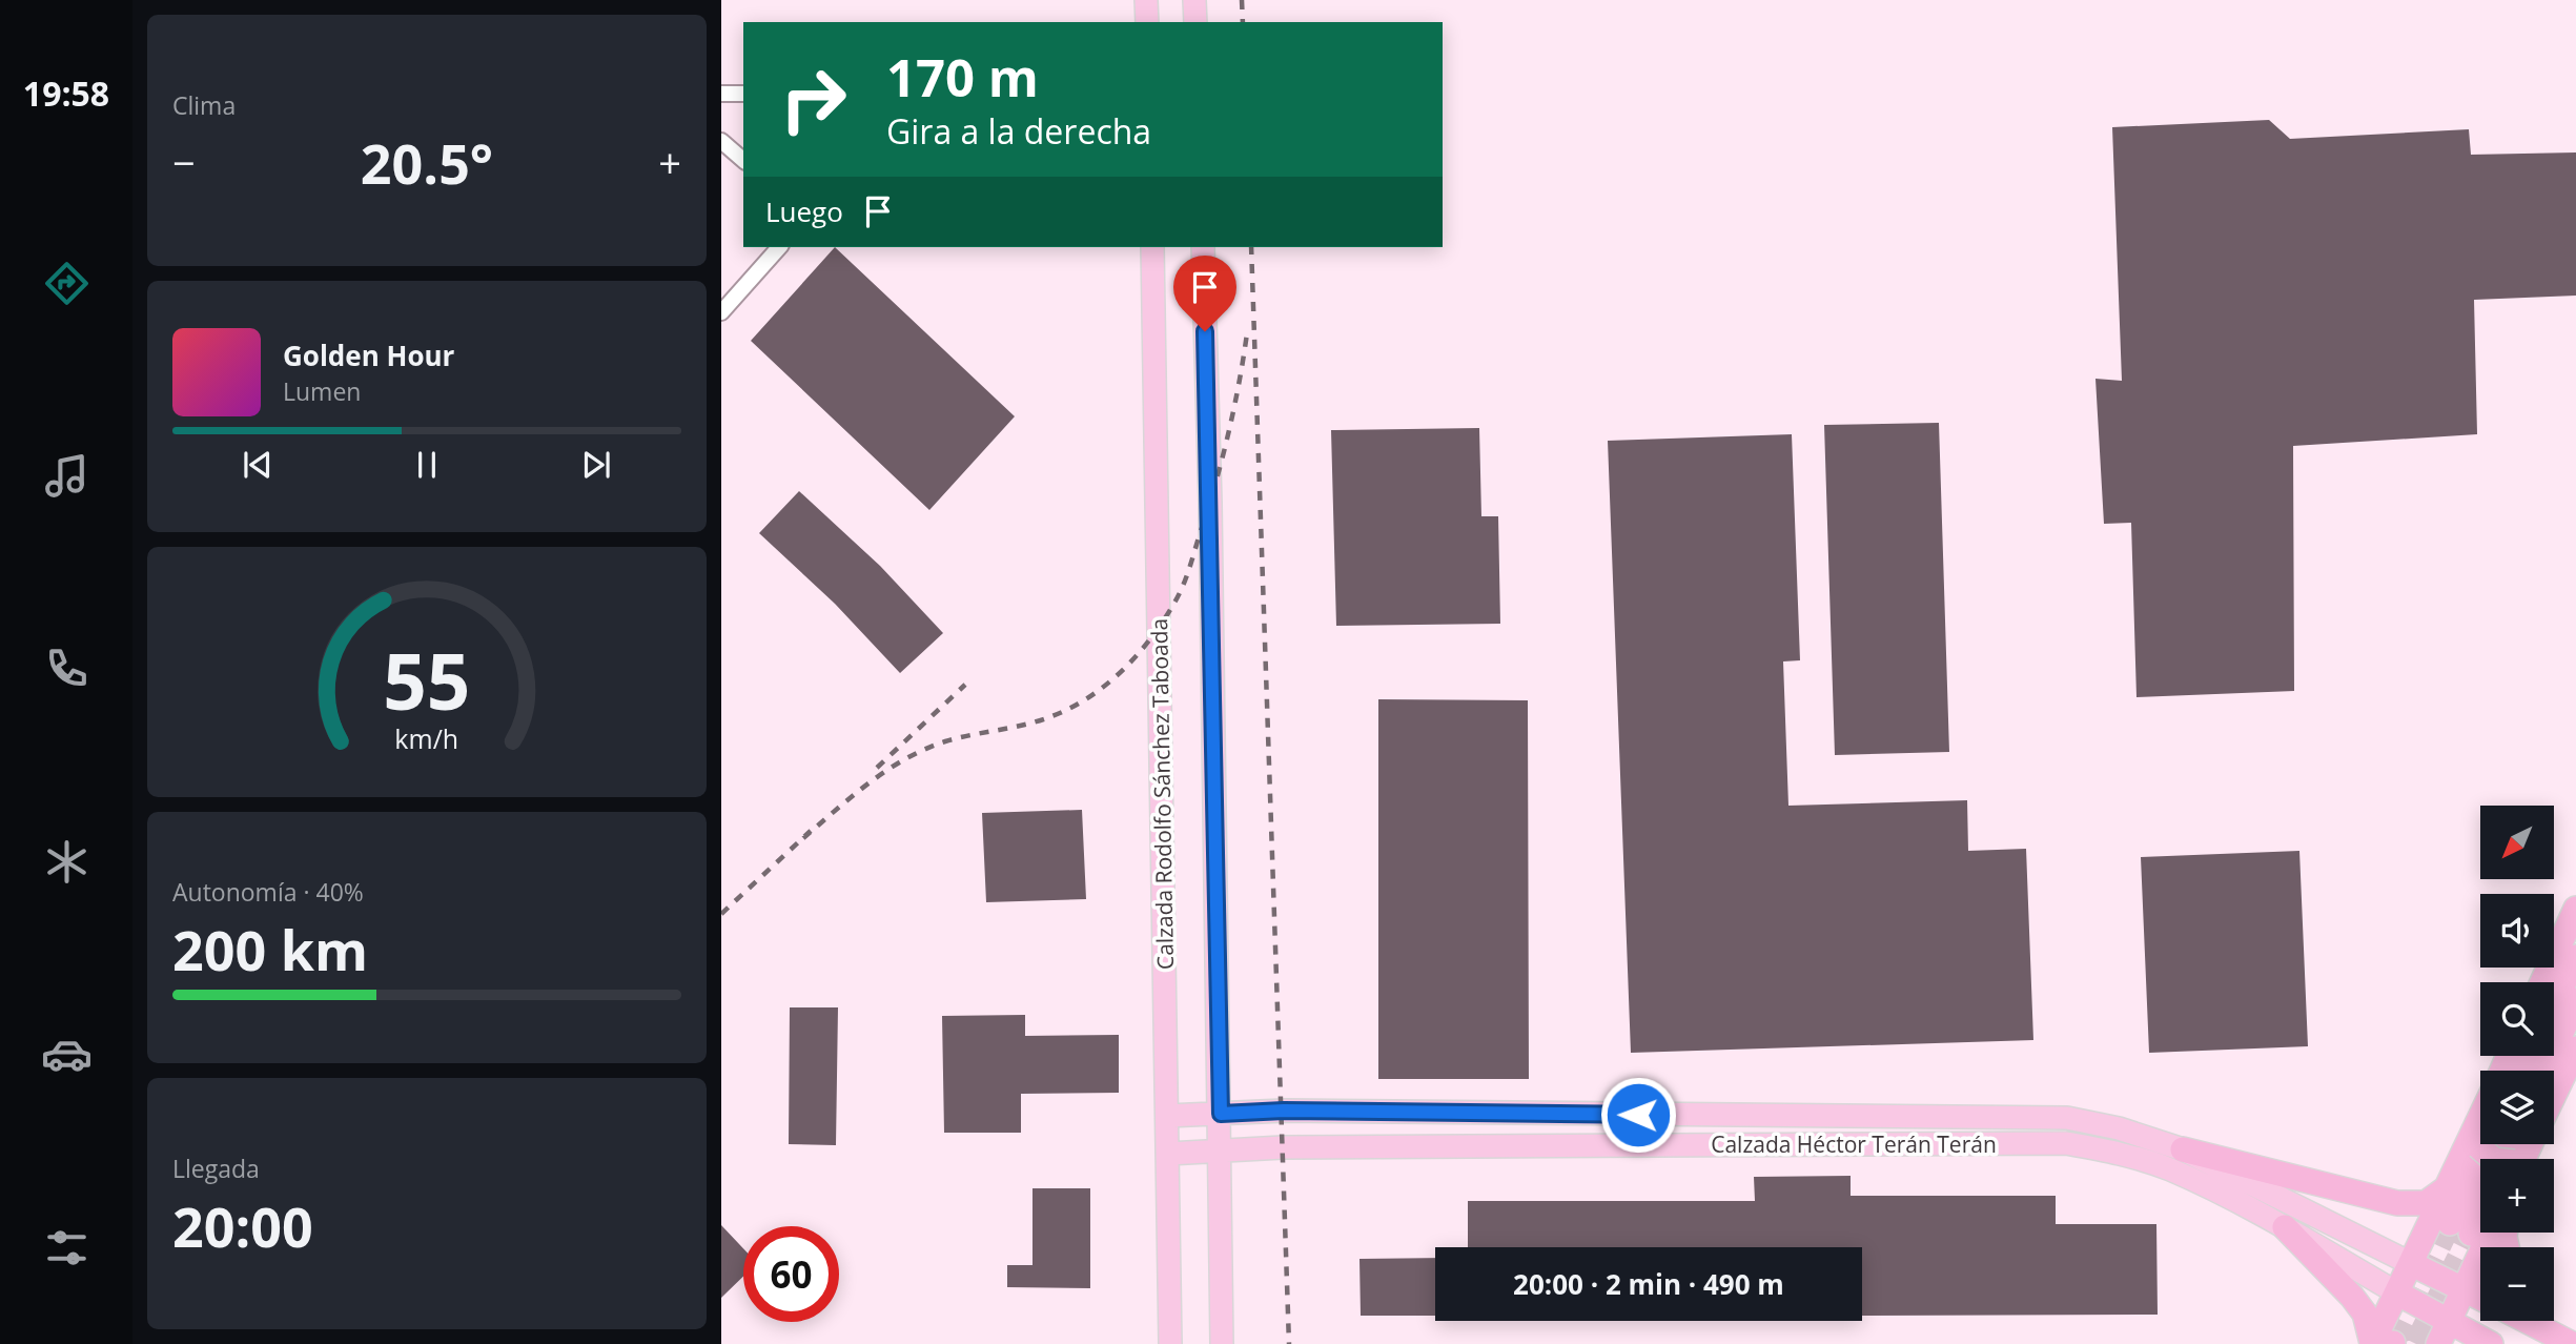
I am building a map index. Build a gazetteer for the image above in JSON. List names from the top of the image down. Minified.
{"streets":{"highway":["Calzada Héctor Terán Terán"],"main road":["Calzada Rodolfo Sánchez Taboada"]},"crossings":[["Calzada Rodolfo Sánchez Taboada","Calzada Héctor Terán Terán"]],"north":"bottom left","page":{"tabs":"19:58","tile":["Clima",["Autonomía · 40%","200 km"],["Llegada","20:00"]],"turn":["170 m","Gira a la derecha"],"heat":["−","20.5°","+"],"then":"Luego","song":["Golden Hour","Lumen"],"map_buttons":["+","−"],"limit":"60","trip":"20:00 · 2 min · 490 m","gauge":["55","km/h"]}}
